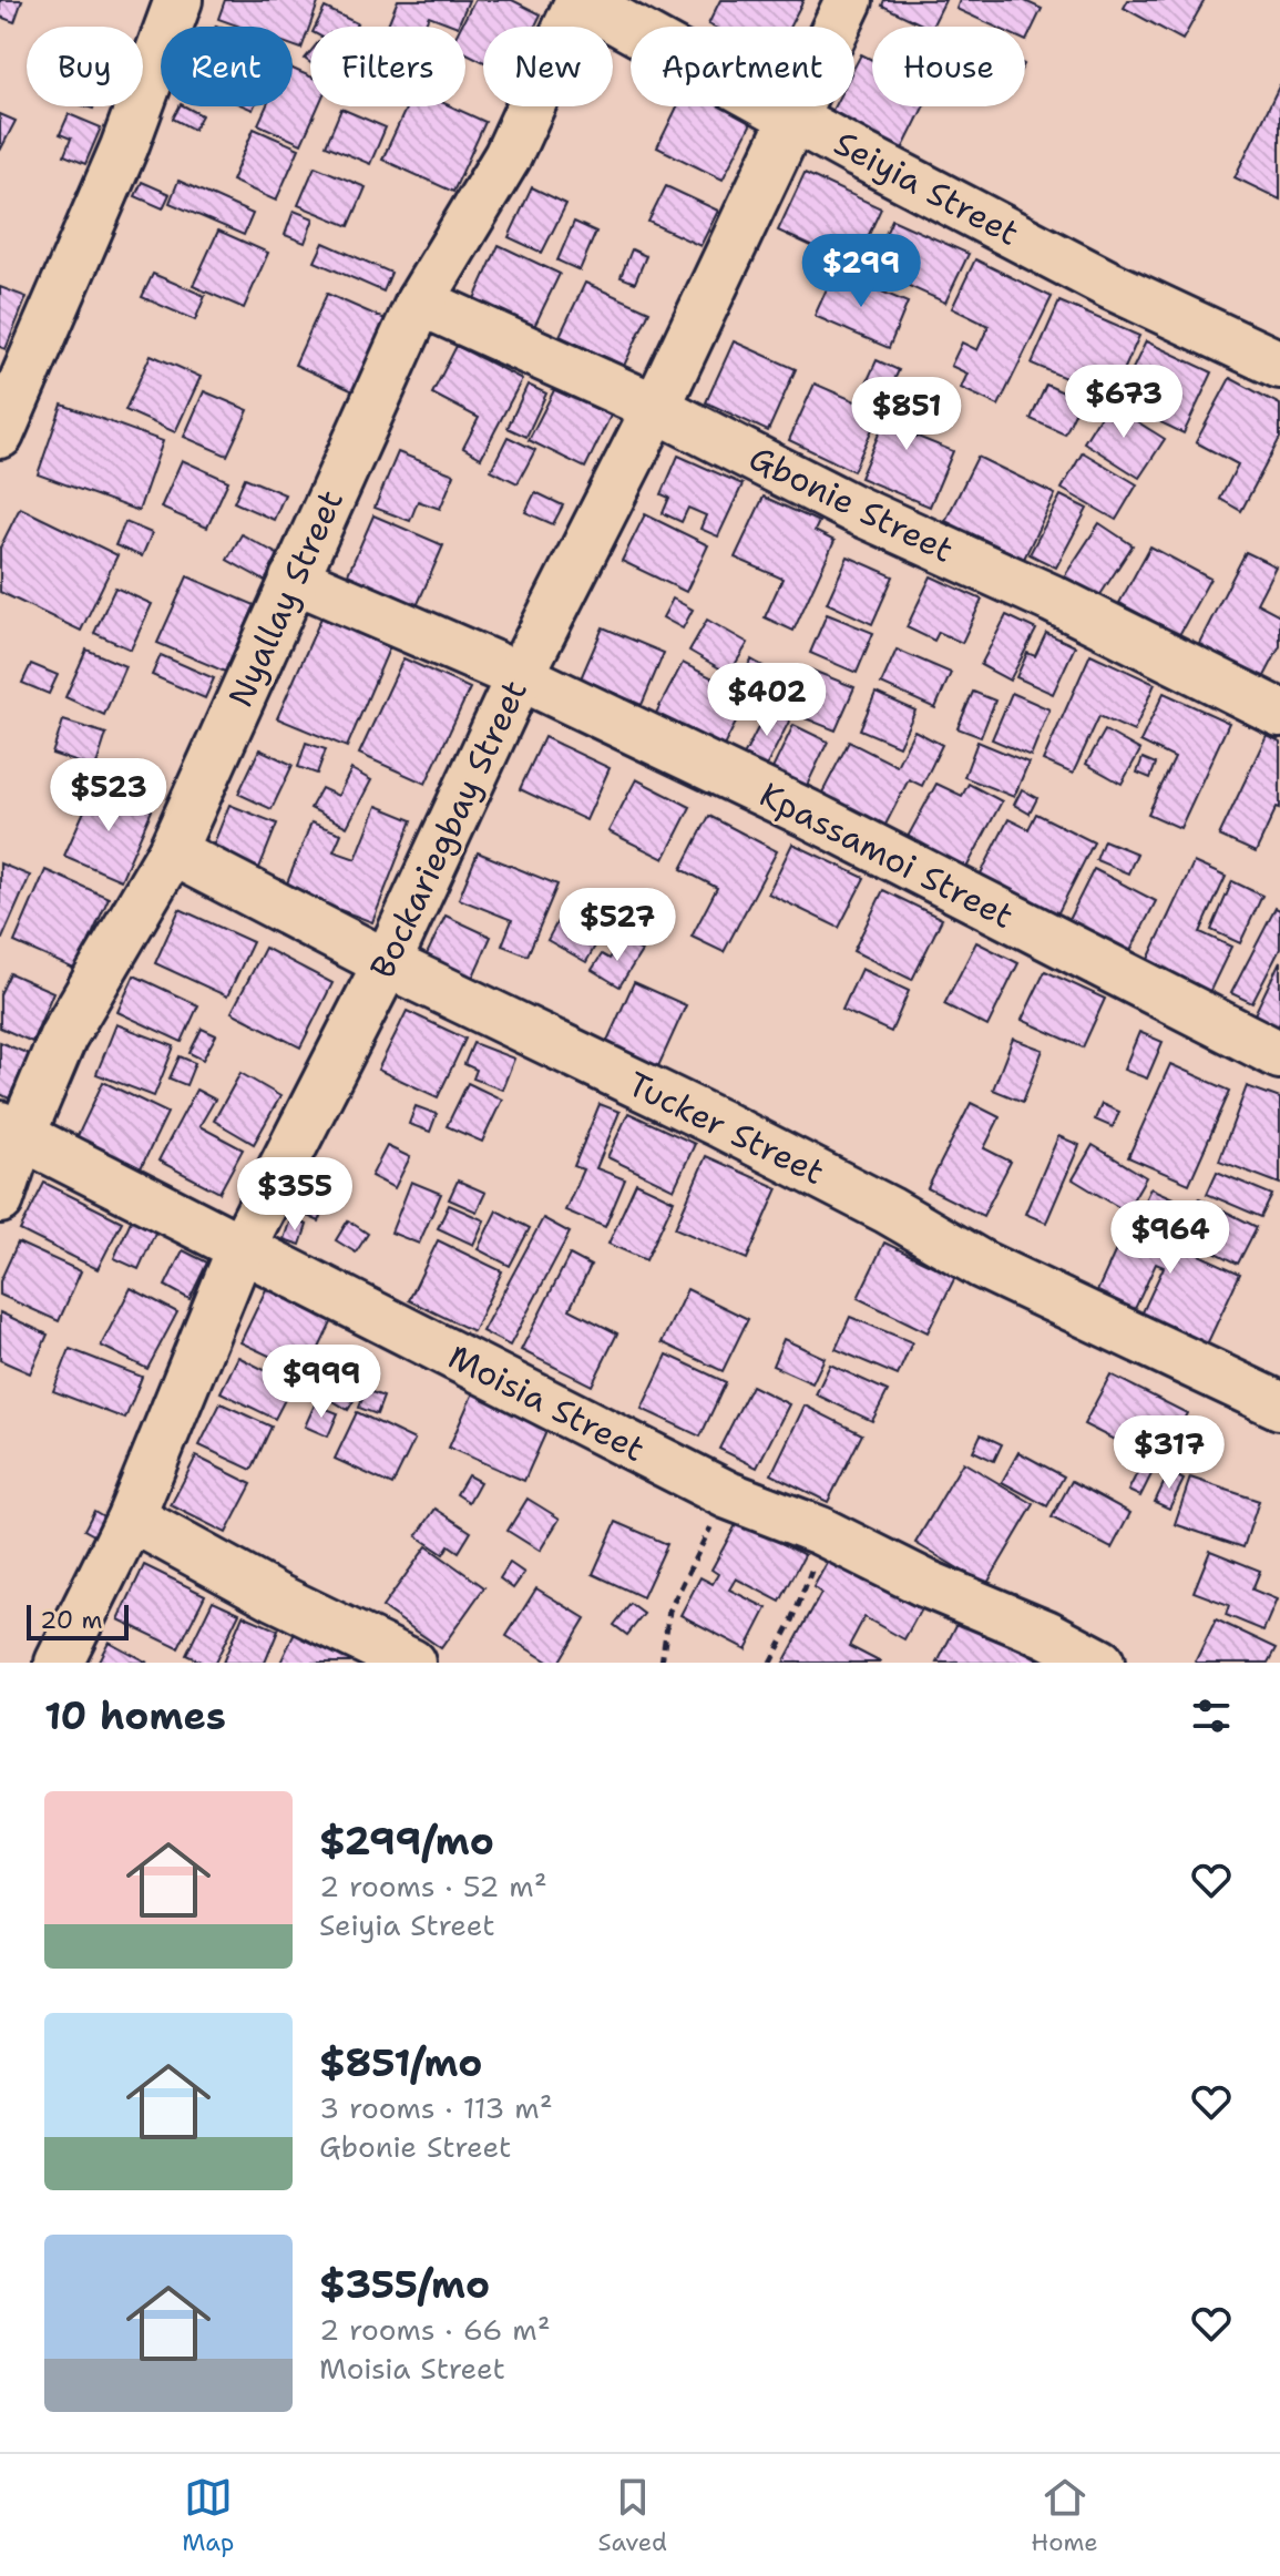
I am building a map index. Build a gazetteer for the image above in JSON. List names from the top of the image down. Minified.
{"streets":{"street":["Seiyia Street","Gbonie Street","Nyallay Street","Bockariegbay Street","Kpassamoi Street","Tucker Street","Moisia Street"]},"crossings":[["Seiyia Street","Nyallay Street"],["Seiyia Street","Bockariegbay Street"],["Gbonie Street","Nyallay Street"],["Gbonie Street","Bockariegbay Street"],["Nyallay Street","Kpassamoi Street"],["Nyallay Street","Tucker Street"],["Nyallay Street","Moisia Street"],["Bockariegbay Street","Kpassamoi Street"],["Bockariegbay Street","Tucker Street"],["Bockariegbay Street","Moisia Street"]],"scale_bar":"20 m","page":{"chip":["Buy","Rent","Filters","New","Apartment","House"],"price":["$299","$673","$851","$402","$523","$527","$355","$964","$999","$317"],"scale":"20 m","heading":"10 homes","list":[{"name":"$299/mo","note":"2 rooms · 52 m² · Seiyia Street"},{"name":"$851/mo","note":"3 rooms · 113 m² · Gbonie Street"},{"name":"$355/mo","note":"2 rooms · 66 m² · Moisia Street"}],"tabs":["Map","Saved","Home"]}}
